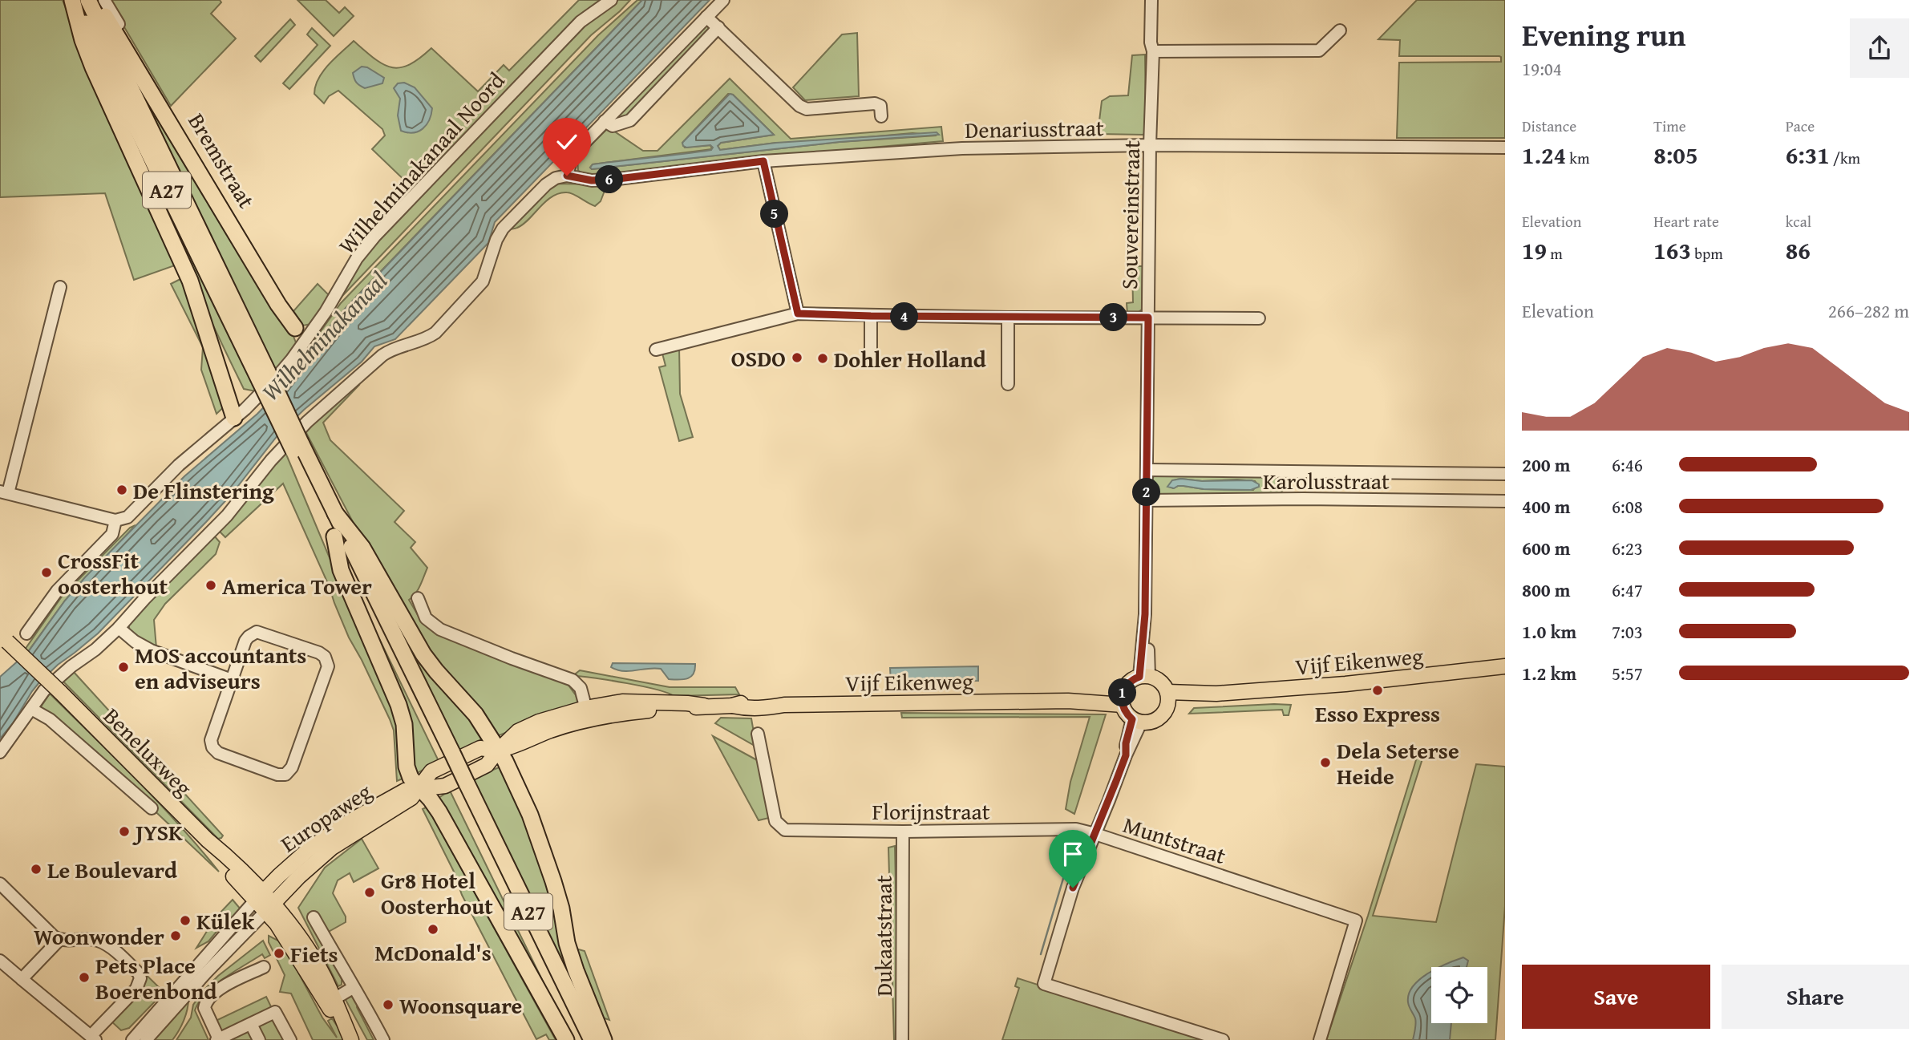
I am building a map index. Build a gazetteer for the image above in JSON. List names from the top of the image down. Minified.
{"streets":{"highway":["A27"],"main road":["Vijf Eikenweg","Beneluxweg","Europaweg"],"street":["Denariusstraat","Bremstraat","Wilhelminakanaal Noord","Souvereinstraat","Karolusstraat","Florijnstraat","Muntstraat","Dukaatstraat"]},"crossings":[["Denariusstraat","Souvereinstraat"],["Bremstraat","Wilhelminakanaal Noord"],["Bremstraat","A27"],["Wilhelminakanaal Noord","A27"],["A27","Vijf Eikenweg"],["A27","Europaweg"],["Souvereinstraat","Karolusstraat"],["Souvereinstraat","Vijf Eikenweg"],["Vijf Eikenweg","Europaweg"],["Beneluxweg","Europaweg"],["Florijnstraat","Muntstraat"],["Florijnstraat","Dukaatstraat"]],"water":["Wilhelminakanaal"],"places":["OSDO","Dohler Holland","De Flinstering","CrossFit oosterhout","America Tower","MOS accountants en adviseurs","Esso Express","Dela Seterse Heide","JYSK","Le Boulevard","Gr8 Hotel Oosterhout","Külek","McDonald's","Woonwonder","Fiets","Pets Place Boerenbond","Woonsquare"],"page":{"heading":["Evening run","19:04"],"stats":[["Distance","1.24 km"],["Time","8:05"],["Pace","6:31 /km"],["Elevation","19 m"],["Heart rate","163 bpm"],["kcal","86"]],"pins":["6","5","4","3","2","1"],"chart":["Elevation","266–282 m"],"list":[{"name":"200 m","note":"6:46"},{"name":"400 m","note":"6:08"},{"name":"600 m","note":"6:23"},{"name":"800 m","note":"6:47"},{"name":"1.0 km","note":"7:03"},{"name":"1.2 km","note":"5:57"}],"buttons":["Save","Share"]}}
